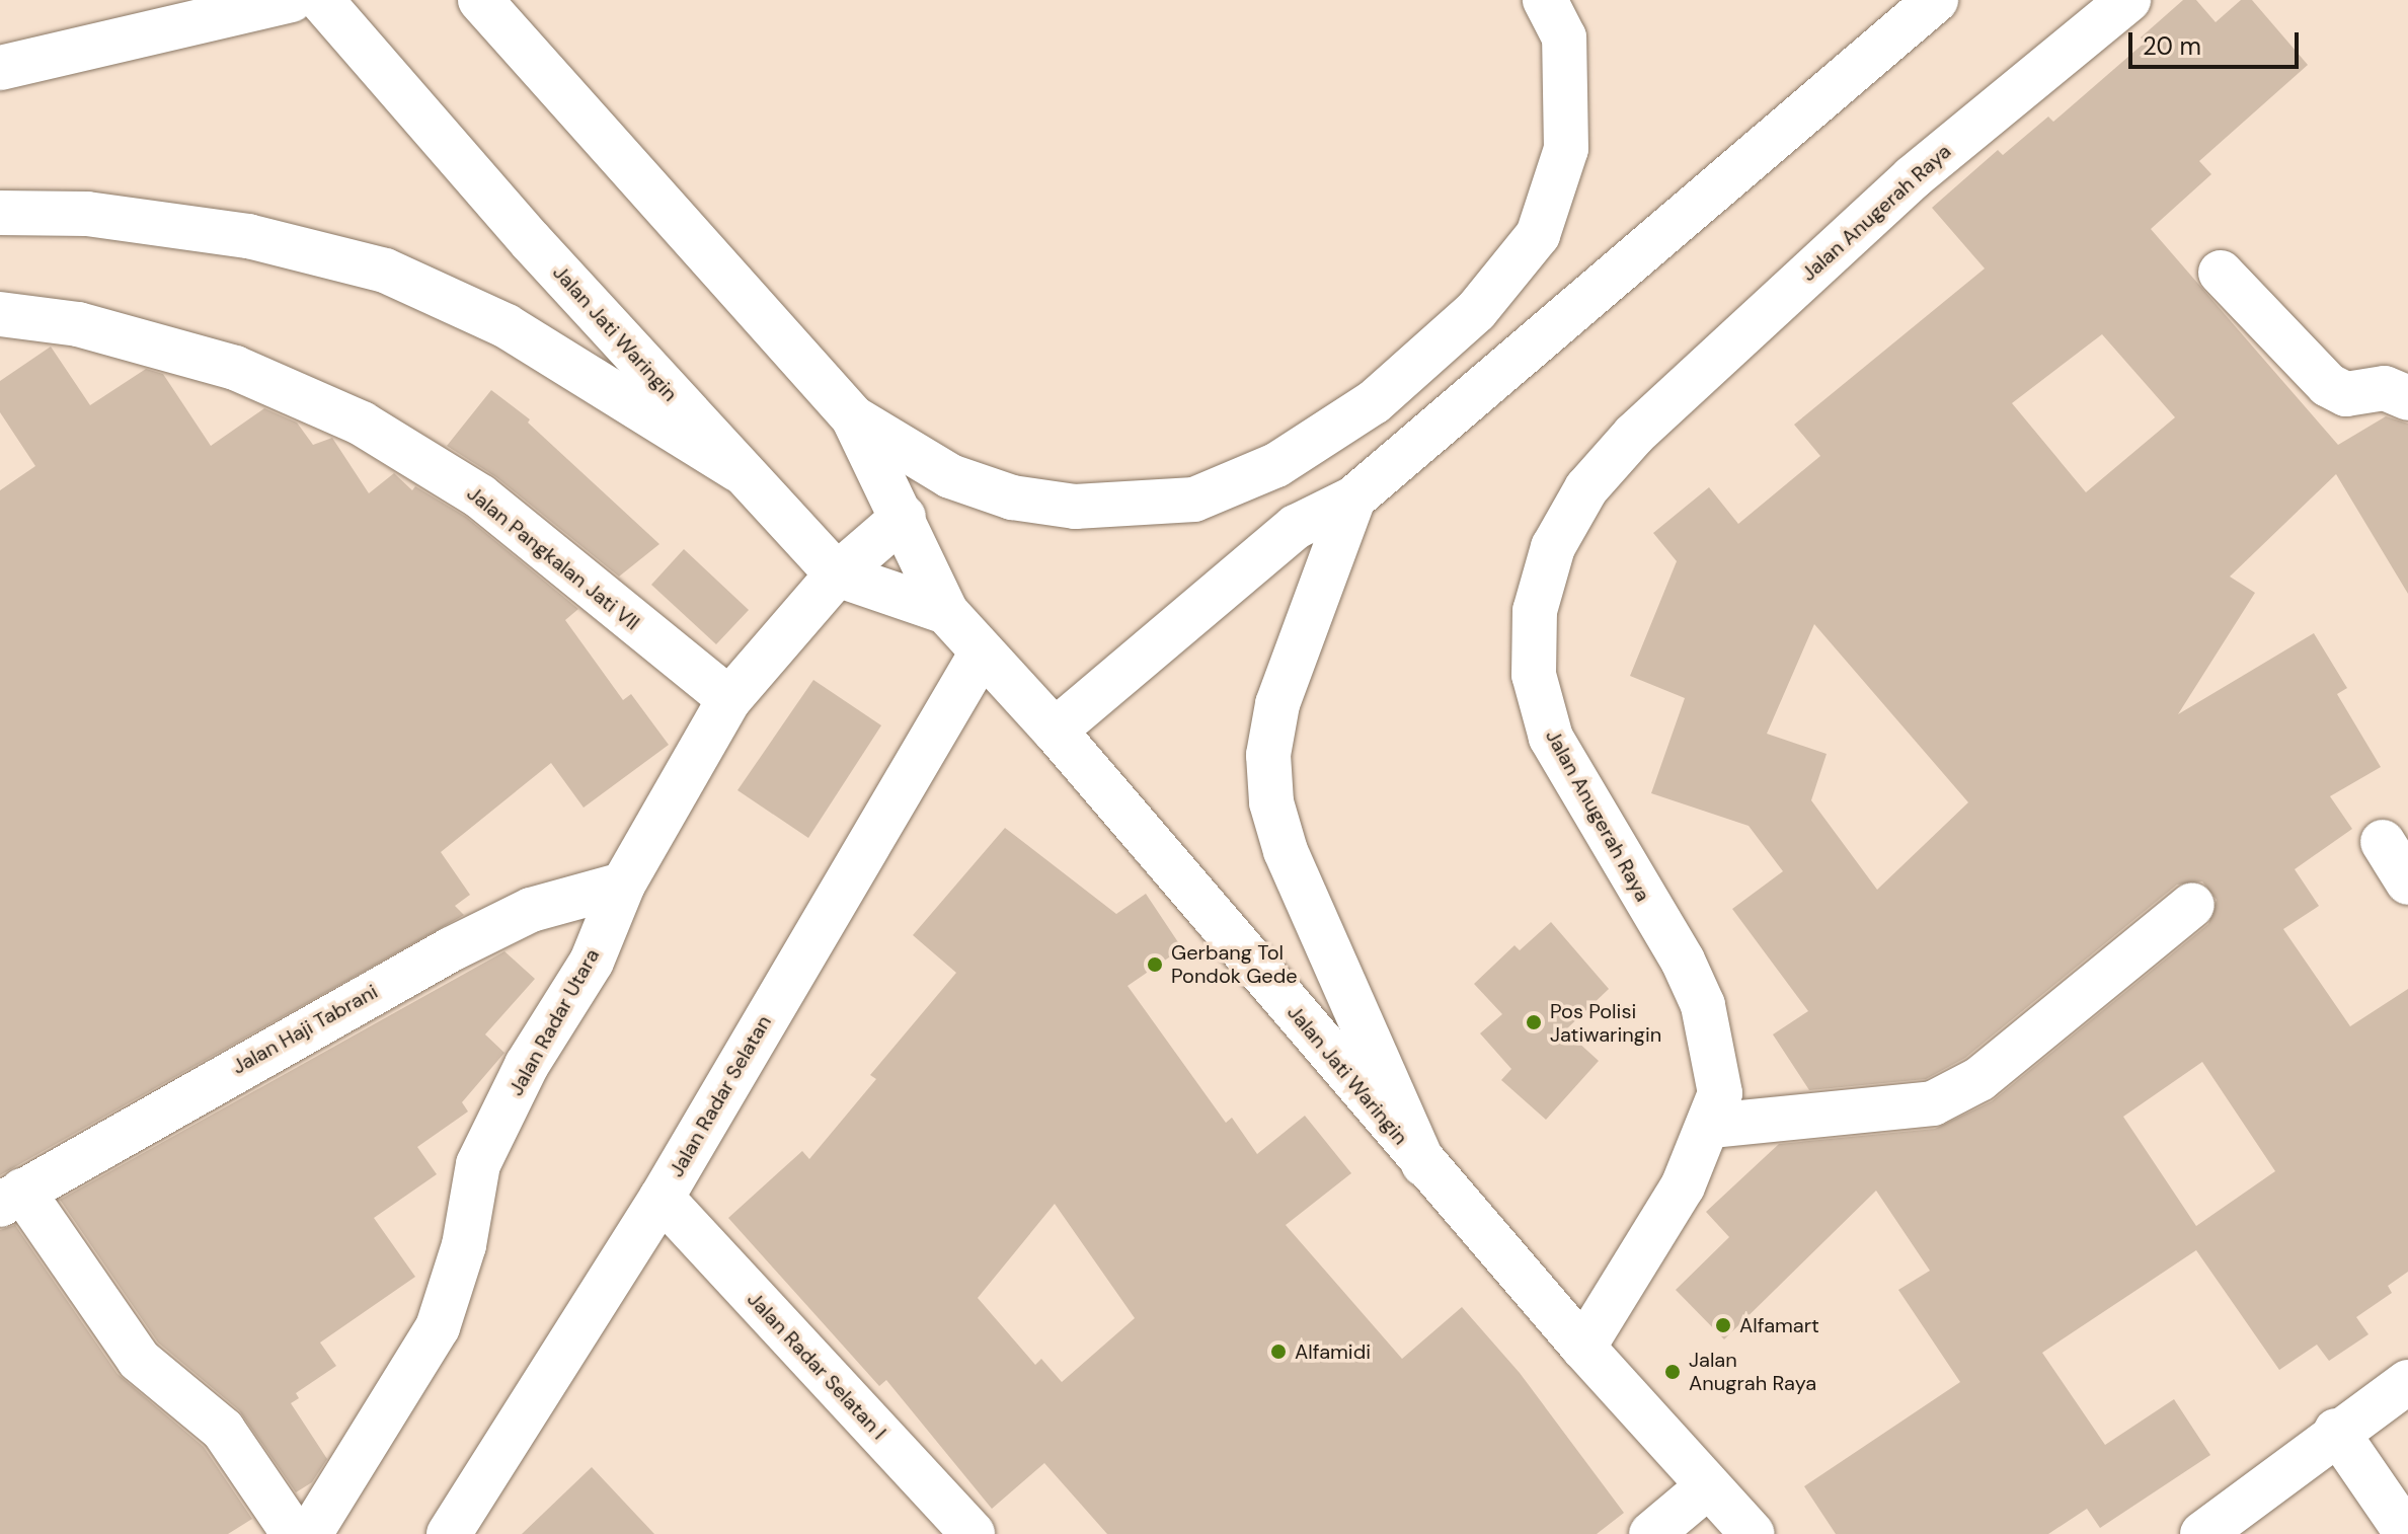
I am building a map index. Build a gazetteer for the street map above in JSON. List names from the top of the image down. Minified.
{"streets":{"main road":["Jalan Anugerah Raya","Jalan Jati Waringin","Jalan Pangkalan Jati VII","Jalan Radar Utara","Jalan Haji Tabrani","Jalan Radar Selatan","Jalan Radar Selatan I"]},"crossings":[["Jalan Anugerah Raya","Jalan Jati Waringin"],["Jalan Jati Waringin","Jalan Radar Utara"],["Jalan Jati Waringin","Jalan Radar Selatan"],["Jalan Pangkalan Jati VII","Jalan Radar Utara"],["Jalan Radar Utara","Jalan Haji Tabrani"],["Jalan Radar Selatan","Jalan Radar Selatan I"]],"places":["Gerbang Tol Pondok Gede","Pos Polisi Jatiwaringin","Alfamart","Alfamidi","Jalan Anugrah Raya"],"scale_bar":"20 m"}
